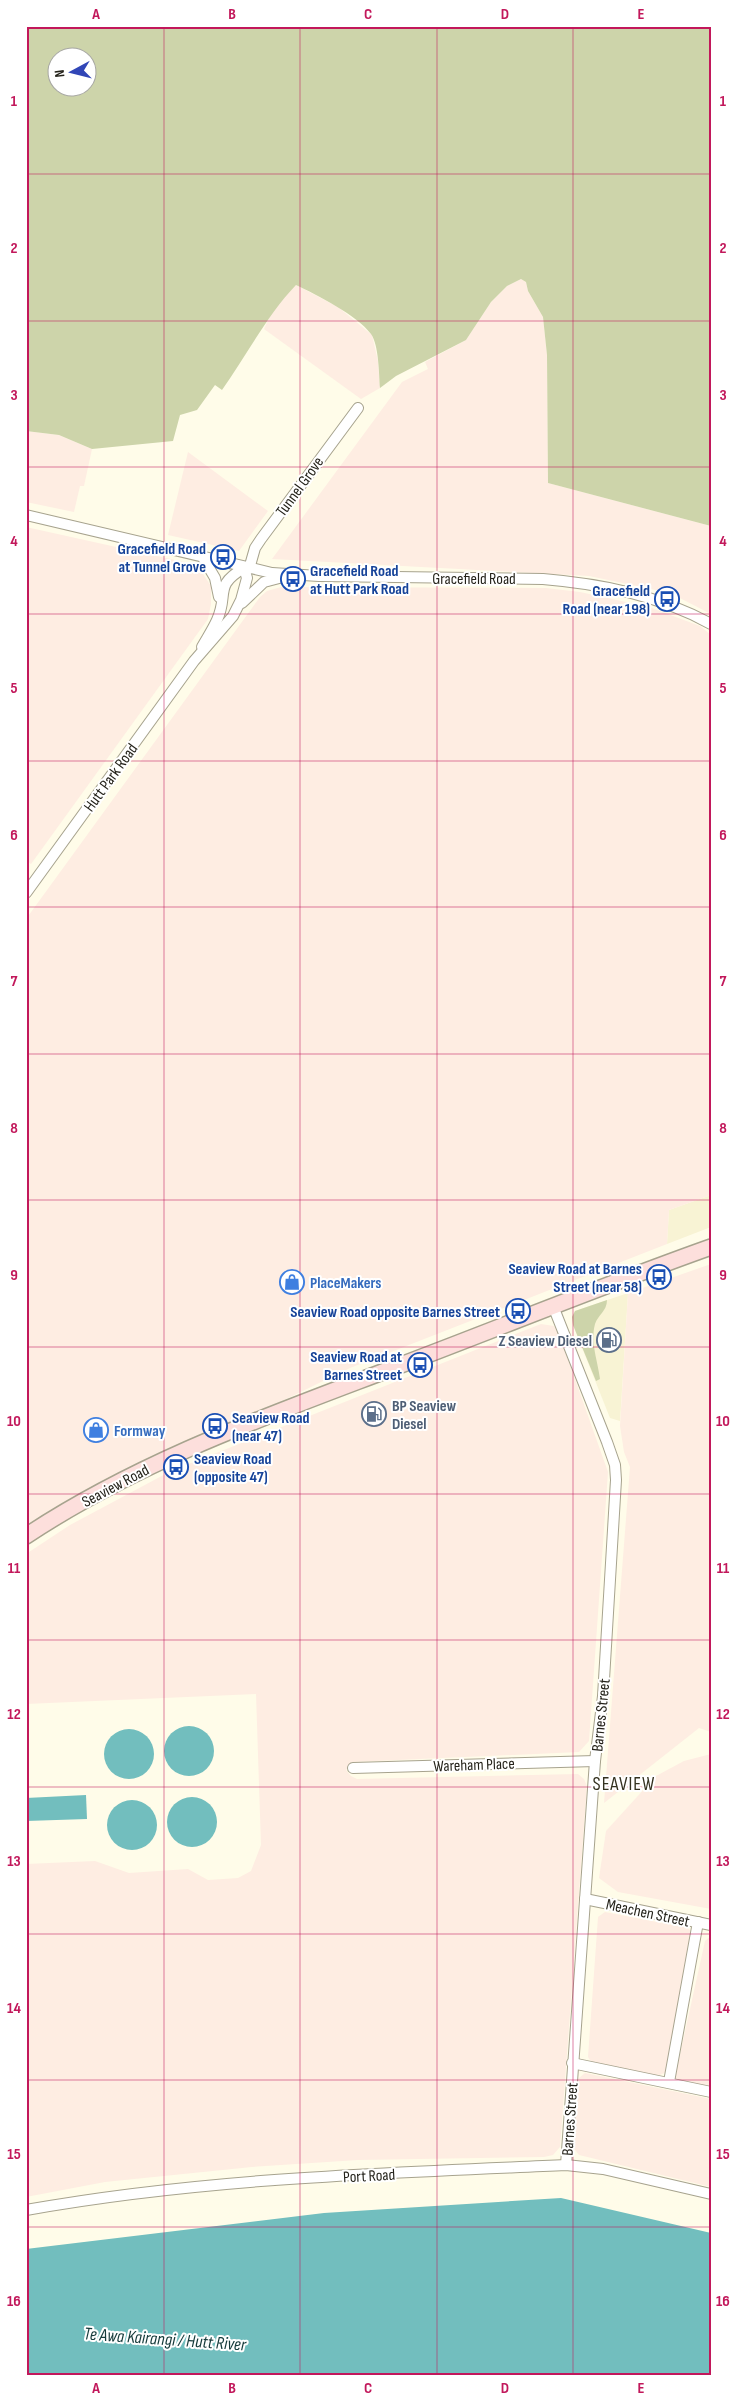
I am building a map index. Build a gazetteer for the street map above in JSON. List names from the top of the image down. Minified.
{"streets":{"main road":["Seaview Road"],"street":["Tunnel Grove","Gracefield Road","Hutt Park Road","Barnes Street","Wareham Place","Meachen Street","Port Road"]},"crossings":[["Tunnel Grove","Gracefield Road"],["Tunnel Grove","Hutt Park Road"],["Gracefield Road","Hutt Park Road"],["Seaview Road","Barnes Street"],["Barnes Street","Wareham Place"],["Barnes Street","Meachen Street"],["Barnes Street","Port Road"]],"districts":["SEAVIEW"],"water":["Te Awa Kairangi / Hutt River"],"places":{"bus stop":["Gracefield Road at Tunnel Grove","Gracefield Road at Hutt Park Road","Gracefield Road (near 198)","Seaview Road at Barnes Street (near 58)","Seaview Road opposite Barnes Street","Seaview Road at Barnes Street","Seaview Road (near 47)","Seaview Road (opposite 47)"],"shop":["PlaceMakers","Formway"],"fuel station":["Z Seaview Diesel","BP Seaview Diesel"]},"north":"left","grid":{"columns":["A","B","C","D","E"],"rows":["1","2","3","4","5","6","7","8","9","10","11","12","13","14","15","16"]}}
